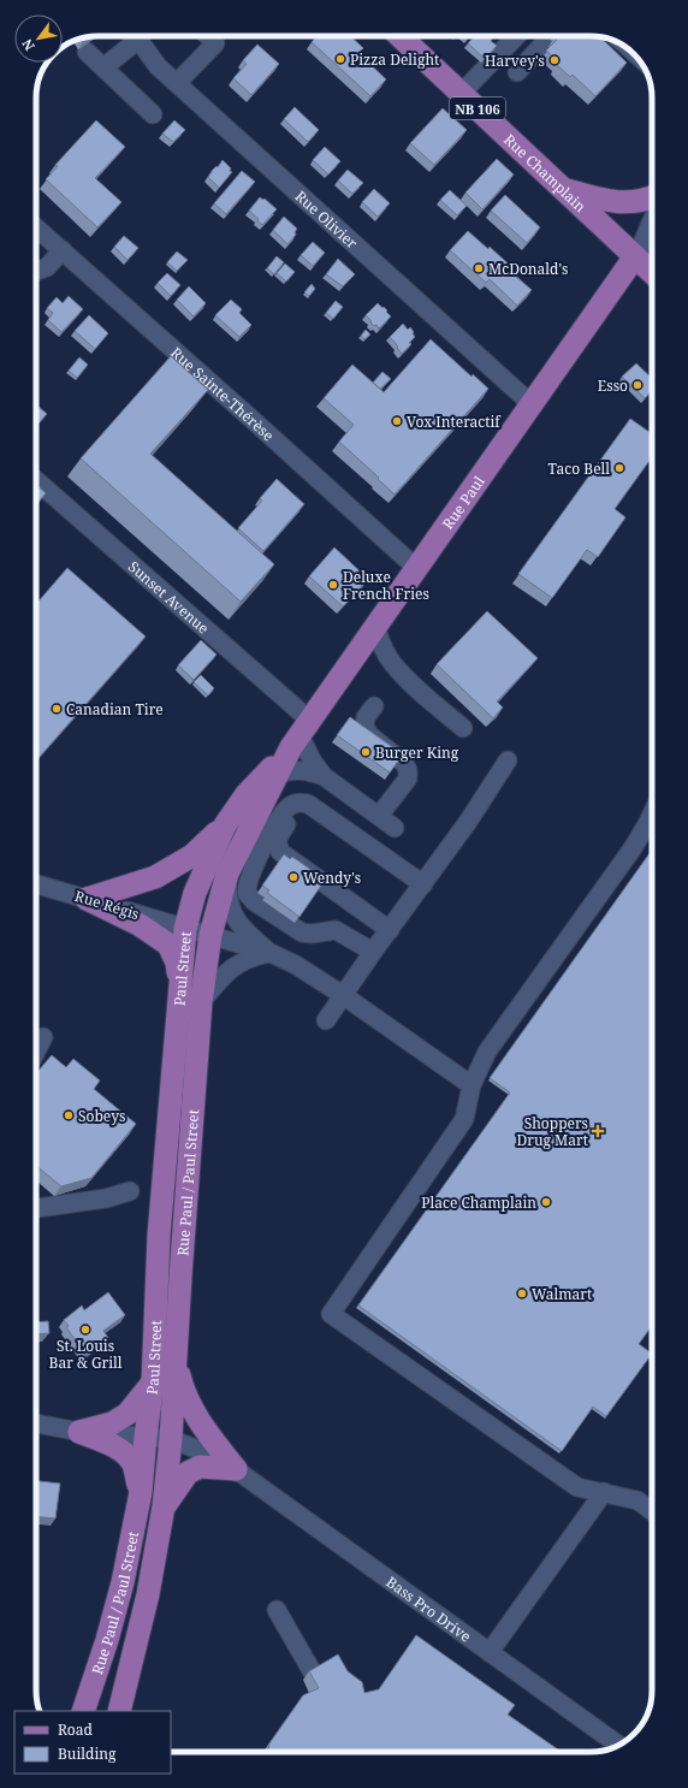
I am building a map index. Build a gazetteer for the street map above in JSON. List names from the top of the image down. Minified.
{"streets":{"main road":["NB 106","Rue Champlain","Rue Paul","Paul Street","Rue Paul / Paul Street"],"street":["Rue Olivier","Rue Sainte-Thérèse","Sunset Avenue","Rue Régis","Bass Pro Drive"]},"crossings":[["Rue Champlain","Rue Paul"],["Rue Olivier","Rue Paul"],["Rue Sainte-Thérèse","Rue Paul"],["Rue Paul","Sunset Avenue"],["Rue Paul","Paul Street"],["Sunset Avenue","Paul Street"],["Rue Régis","Paul Street"],["Paul Street","Rue Paul / Paul Street"],["Paul Street","Bass Pro Drive"]],"places":{"other":["Pizza Delight","Harvey's","McDonald's","Esso","Vox Interactif","Taco Bell","Deluxe French Fries","Canadian Tire","Burger King","Wendy's","Sobeys","Place Champlain","Walmart","St. Louis Bar & Grill"],"health":["Shoppers Drug Mart"]},"legend":["Road","Building"],"north":"bottom left"}
